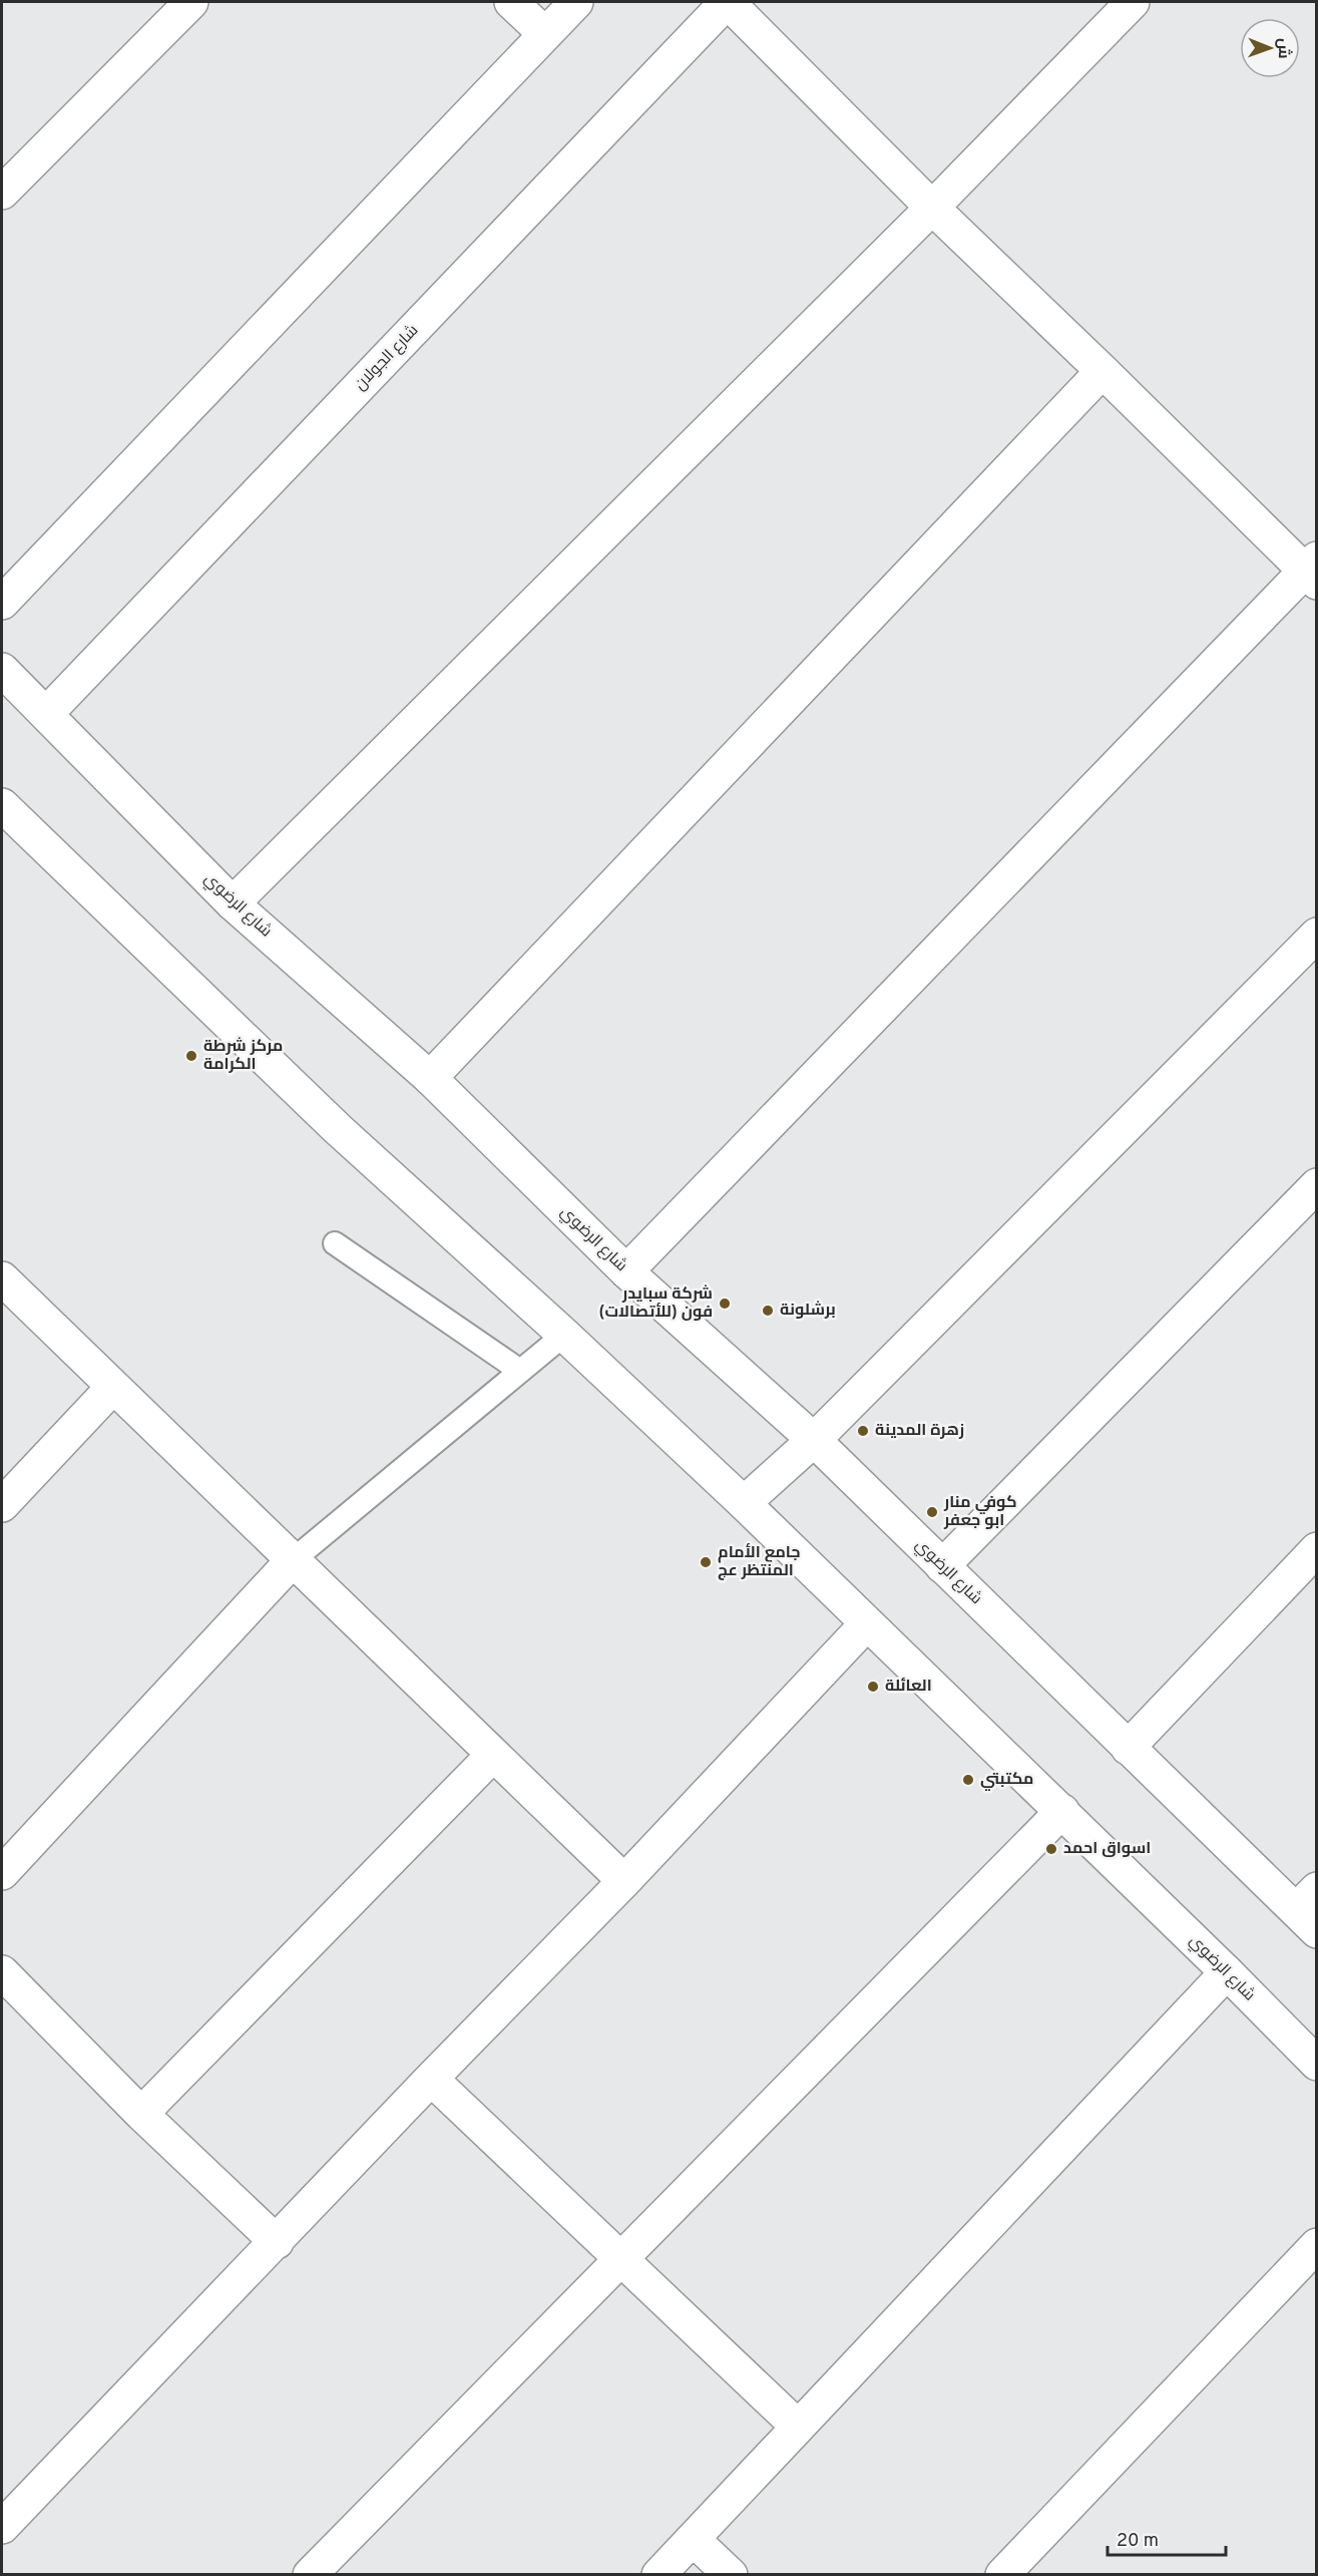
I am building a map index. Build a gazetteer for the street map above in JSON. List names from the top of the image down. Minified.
{"streets":{"street":["شارع الجولان","شارع الرضوي"]},"crossings":[["شارع الجولان","شارع الرضوي"]],"places":["مركز شرطة الكرامة","شركة سبايدر فون (للأتصالات)","برشلونة","زهرة المدينة","كوفي منار ابو جعفر","جامع الأمام المنتظر عج","العائلة","مكتبتي","اسواق احمد"],"scale_bar":"20 m","north":"right"}
